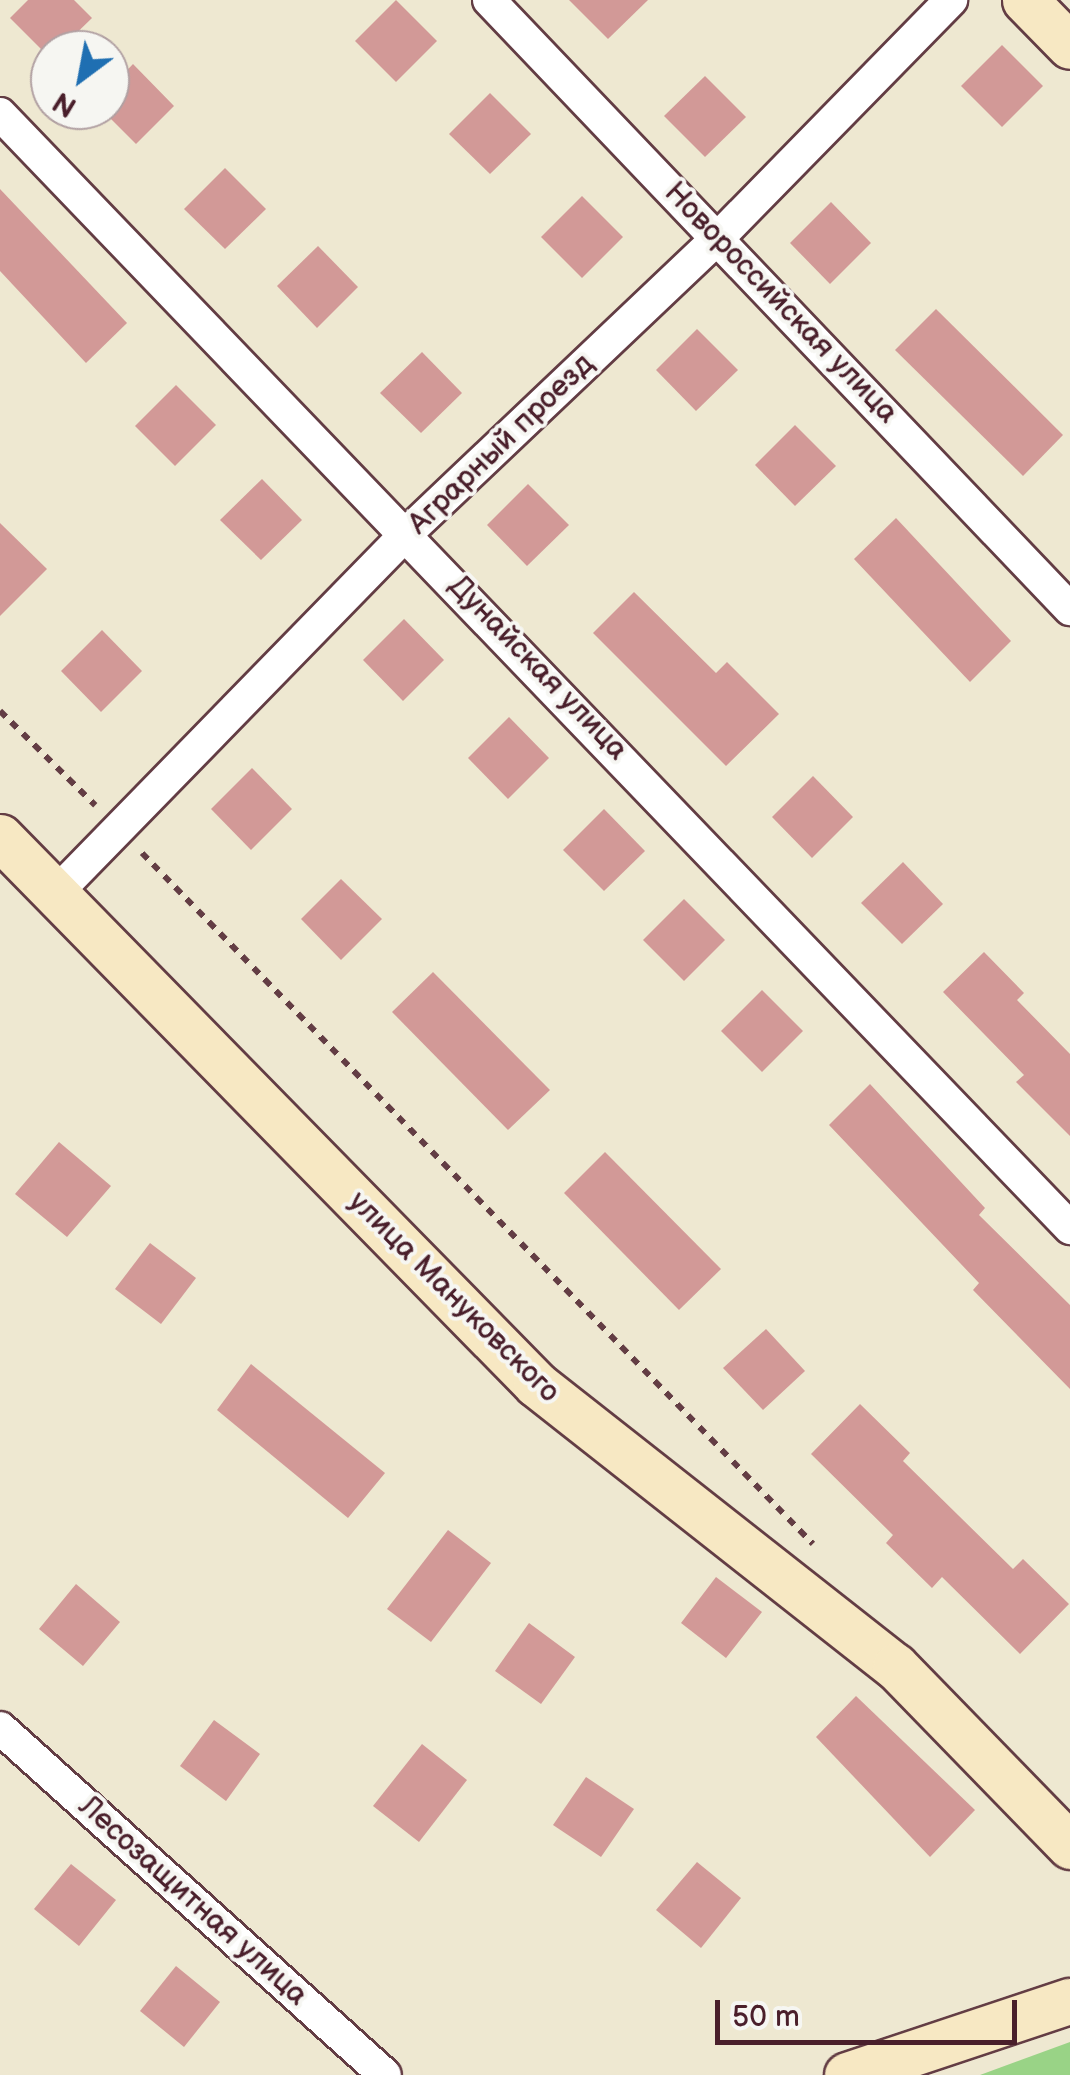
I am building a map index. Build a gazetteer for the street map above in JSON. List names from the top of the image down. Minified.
{"streets":{"street":["Новороссийская улица","Аграрный проезд","Дунайская улица","улица Мануковского","Лесозащитная улица"]},"crossings":[["Новороссийская улица","Аграрный проезд"],["Аграрный проезд","Дунайская улица"],["Аграрный проезд","улица Мануковского"]],"scale_bar":"50 m","north":"bottom left"}
